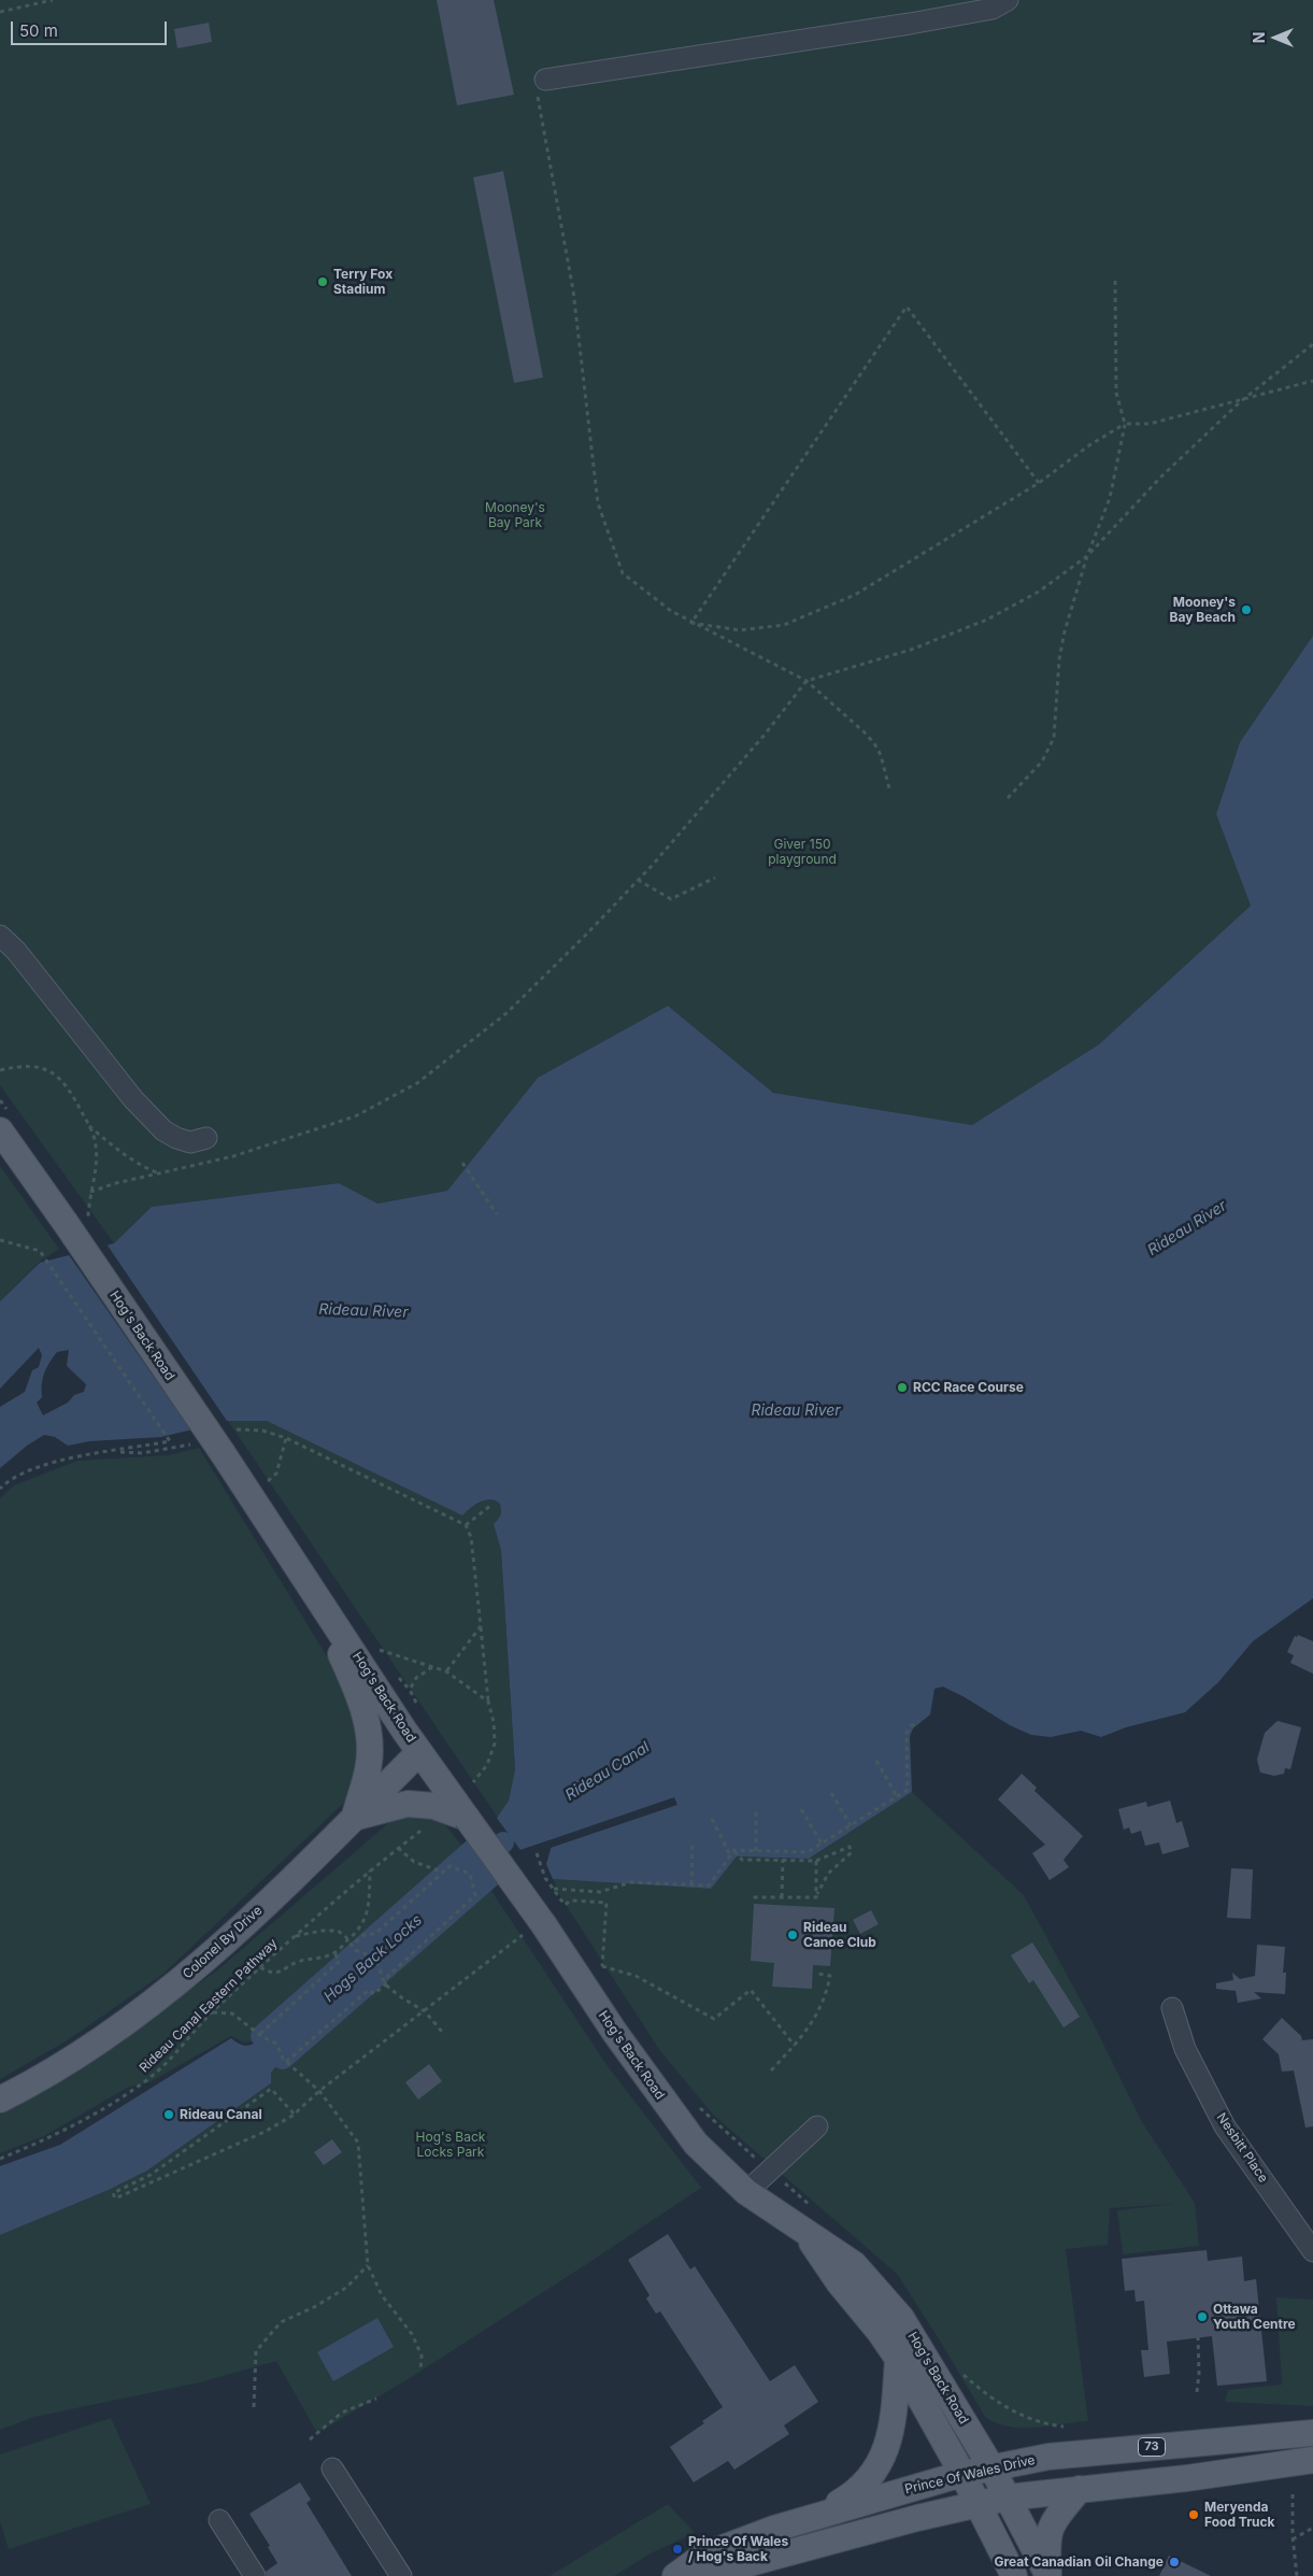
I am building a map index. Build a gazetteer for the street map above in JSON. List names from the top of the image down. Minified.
{"streets":{"main road":["Hog's Back Road","Colonel By Drive","73","Prince Of Wales Drive"],"street":["Nesbitt Place"],"path":["Rideau Canal Eastern Pathway"]},"crossings":[["Hog's Back Road","Colonel By Drive"],["Hog's Back Road","Prince Of Wales Drive"]],"water":["Rideau River","Rideau Canal","Hogs Back Locks"],"parks":["Mooney's Bay Park","Giver 150 playground","Hog's Back Locks Park"],"places":["Terry Fox Stadium","Mooney's Bay Beach","RCC Race Course","Rideau Canoe Club","Rideau Canal","Ottawa Youth Centre","Meryenda Food Truck","Prince Of Wales / Hog's Back","Great Canadian Oil Change"],"scale_bar":"50 m","north":"left"}
